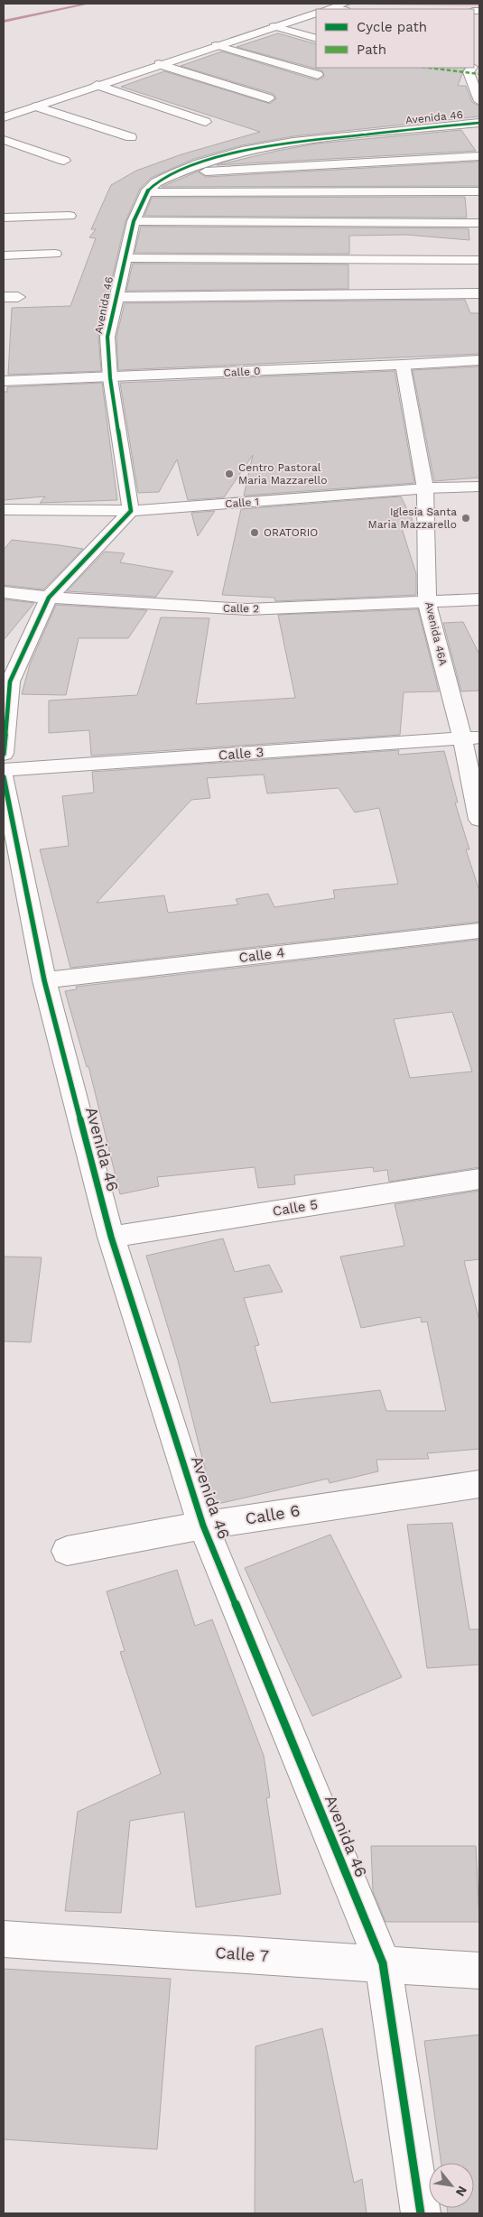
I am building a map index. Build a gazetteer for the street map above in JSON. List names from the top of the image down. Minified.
{"streets":{"street":["Avenida 46","Calle 0","Calle 1","Calle 2","Avenida 46A","Calle 3","Calle 4","Calle 5","Calle 6","Calle 7"]},"crossings":[["Avenida 46","Calle 0"],["Avenida 46","Calle 1"],["Avenida 46","Calle 4"],["Avenida 46","Calle 5"],["Avenida 46","Calle 6"],["Avenida 46","Calle 7"],["Calle 0","Avenida 46A"],["Calle 1","Avenida 46A"],["Calle 2","Avenida 46A"],["Avenida 46A","Calle 3"]],"places":["Centro Pastoral Maria Mazzarello","Iglesia Santa Maria Mazzarello","ORATORIO"],"legend":["Cycle path","Path"],"north":"bottom right"}
